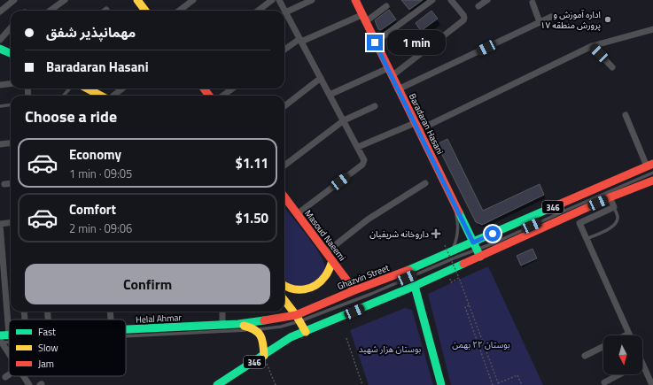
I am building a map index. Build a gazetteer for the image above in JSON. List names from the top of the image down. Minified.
{"streets":{"main road":["Baradaran Hasani","346","Masoud Naeemi","Ghazvin Street","Helal Ahmar"]},"crossings":[["Baradaran Hasani","346"],["Baradaran Hasani","Ghazvin Street"],["Masoud Naeemi","Ghazvin Street"],["Ghazvin Street","Helal Ahmar"]],"parks":["بوستان ۲۲ بهمن","بوستان هزار شهید"],"places":{"other":["اداره آموزش و پرورش منطقه ۱۷"],"health":["داروخانه شریفیان"]},"legend":["Fast","Slow","Jam"],"north":"bottom","page":{"banner":["مهمانپذیر شفق","Baradaran Hasani"],"bubble":"1 min","heading":"Choose a ride","list":[{"name":"Economy","note":"1 min · 09:05","value":"$1.11"},{"name":"Comfort","note":"2 min · 09:06","value":"$1.50"}],"buttons":"Confirm"}}
